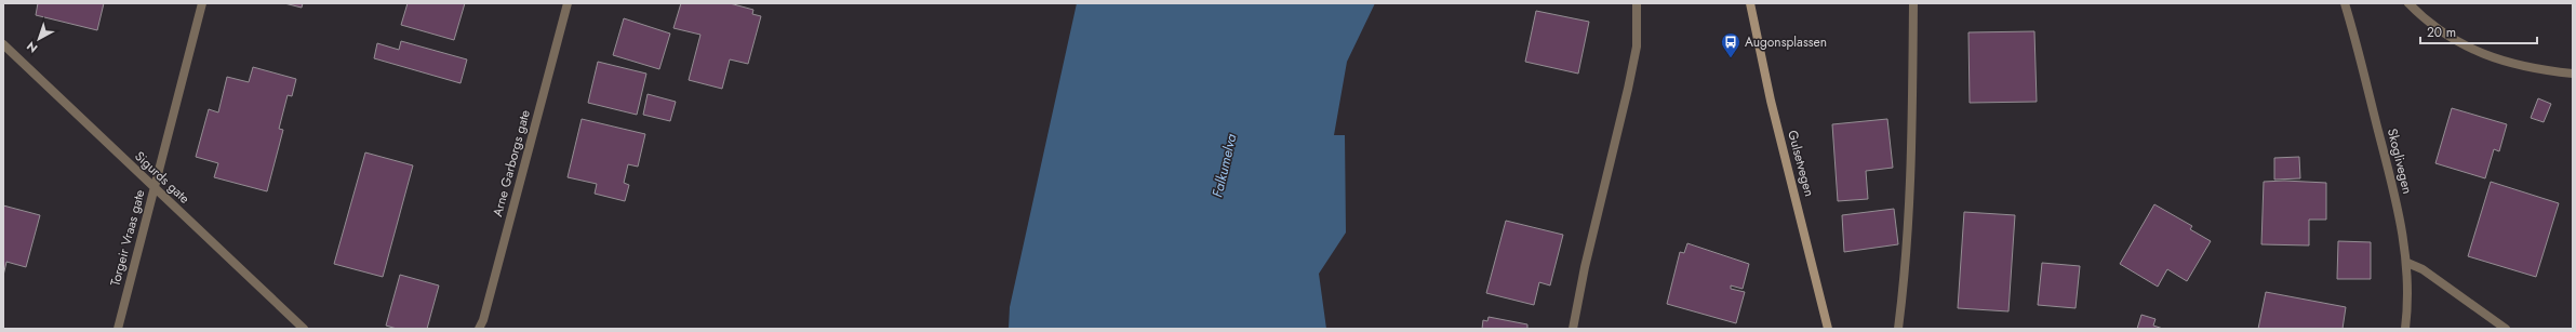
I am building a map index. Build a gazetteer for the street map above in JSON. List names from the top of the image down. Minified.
{"streets":{"main road":["Gulsetvegen"],"street":["Skoglivegen","Arne Garborgs gate","Sigurds gate","Torgeir Vraas gate"]},"crossings":[["Sigurds gate","Torgeir Vraas gate"]],"water":["Falkumelva"],"places":{"bus stop":["Augonsplassen"]},"scale_bar":"20 m","north":"bottom left"}
